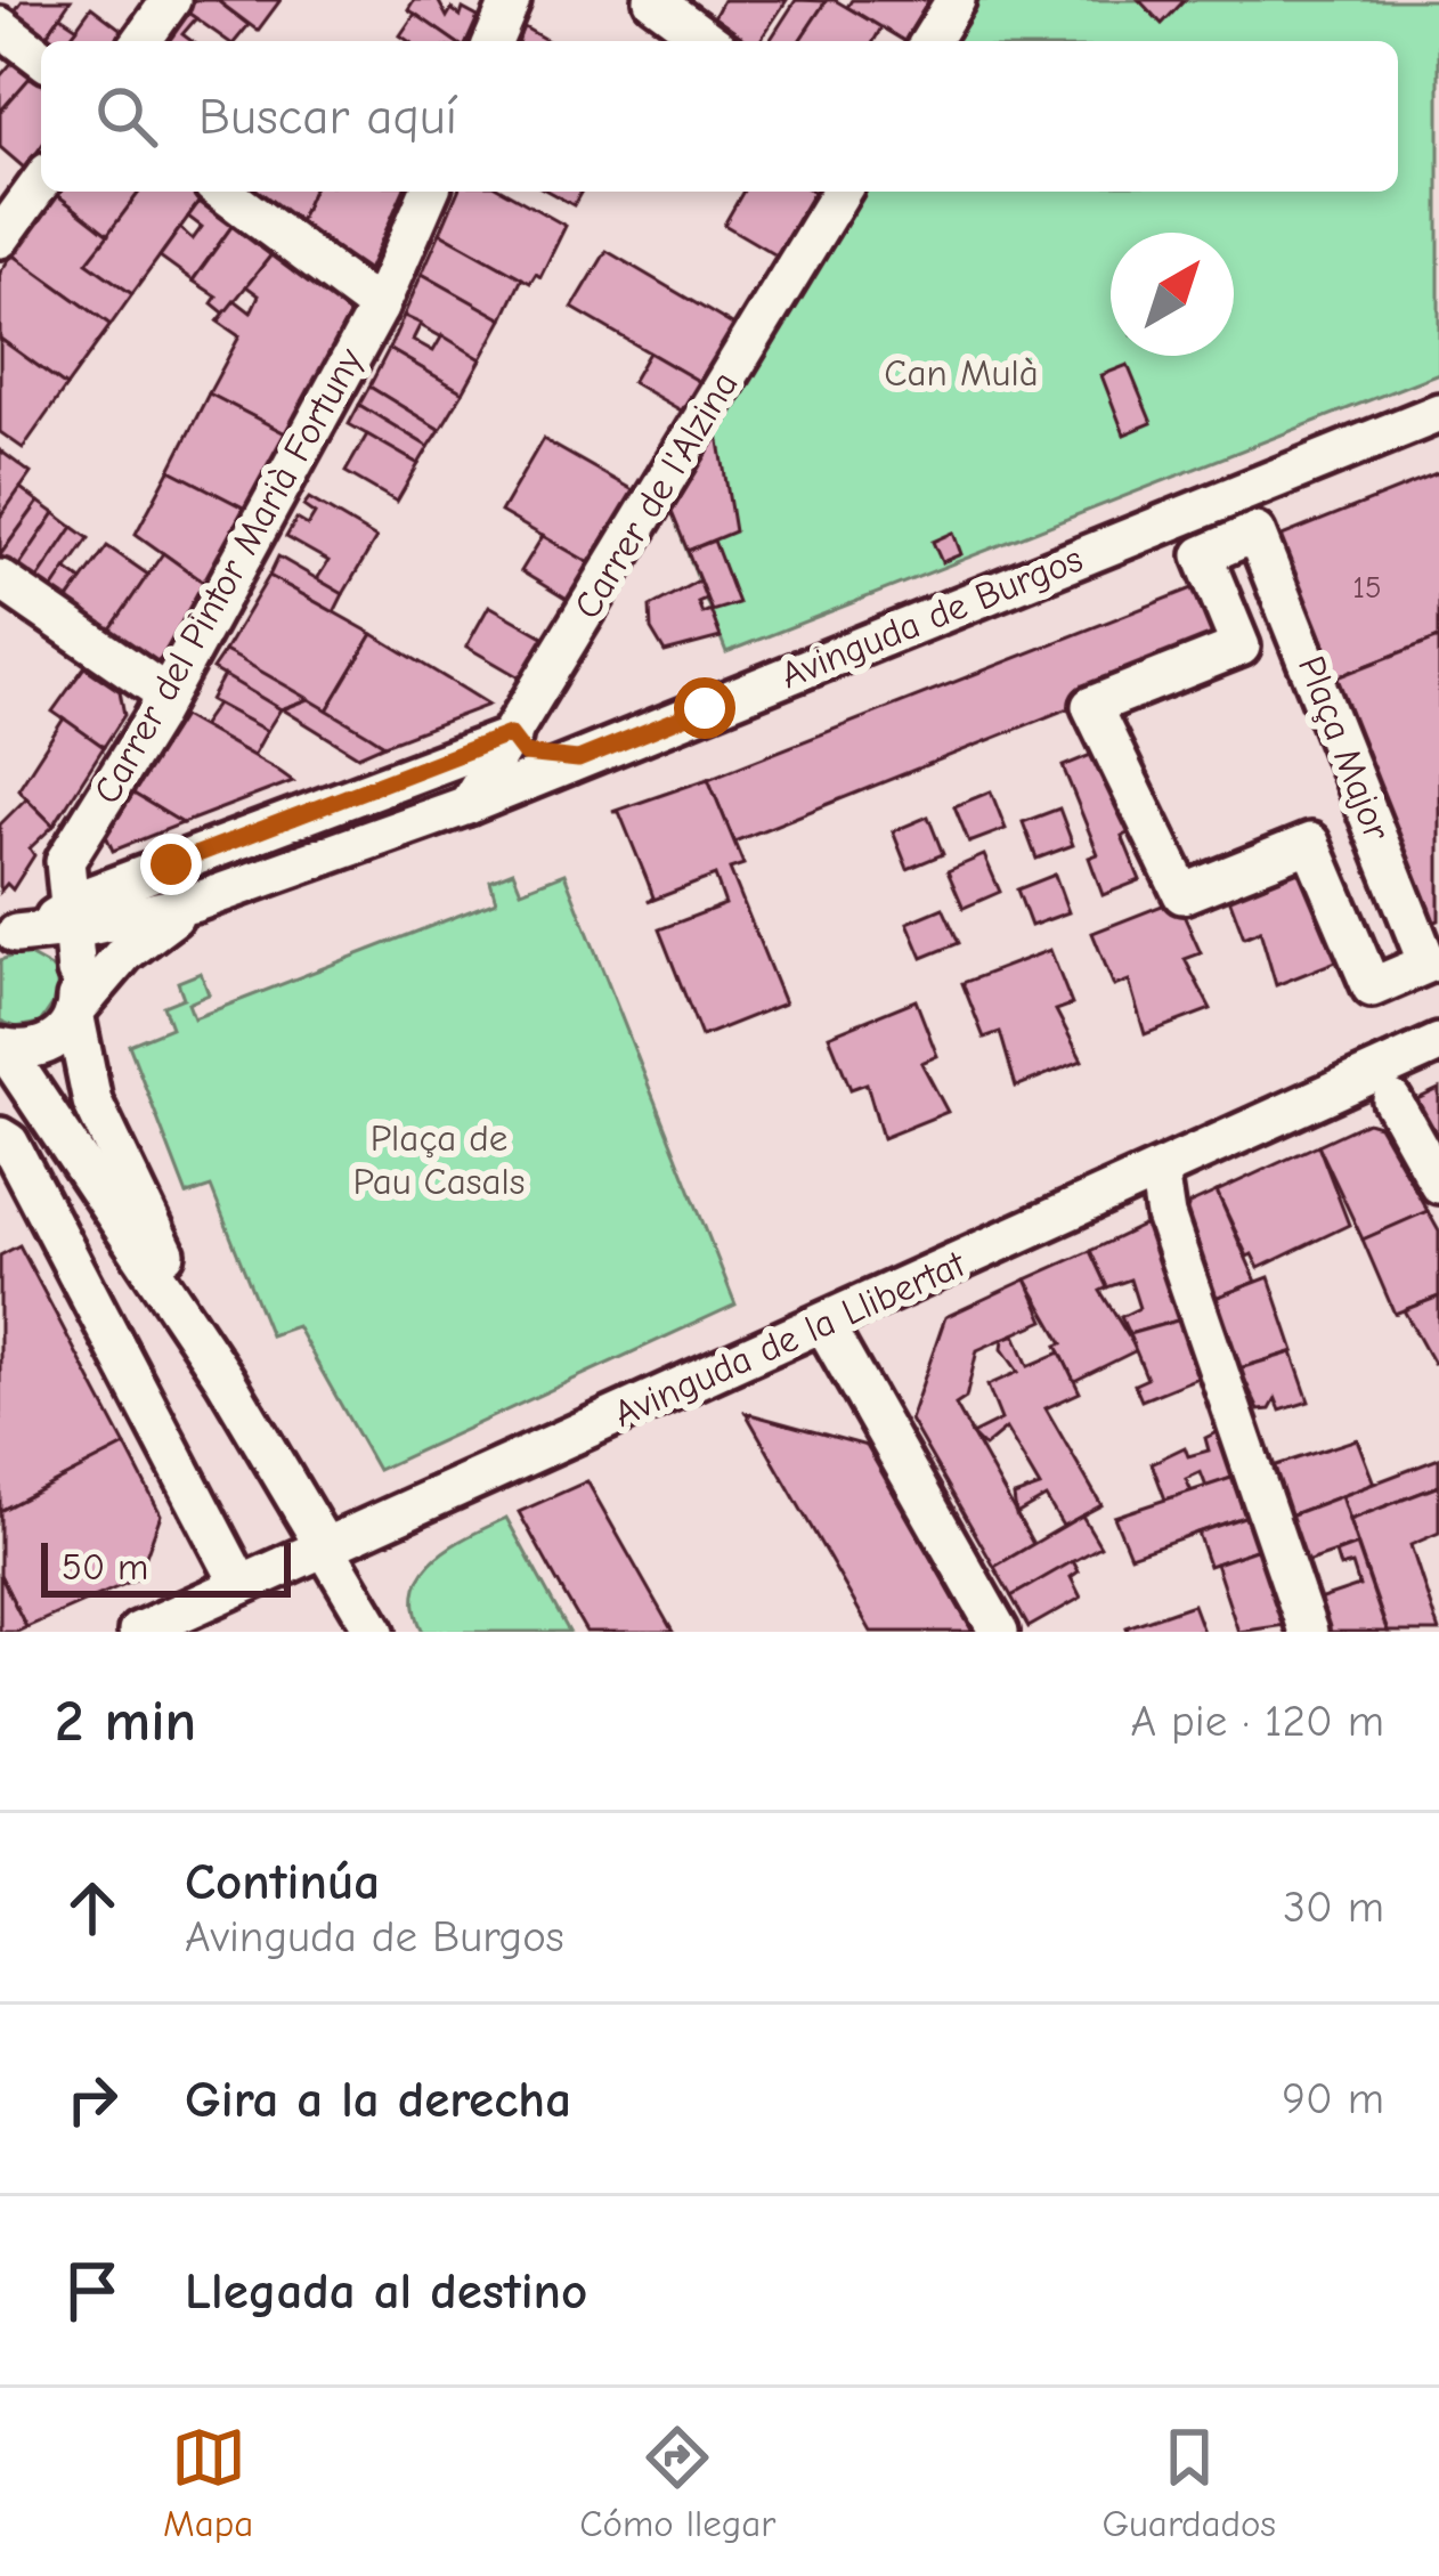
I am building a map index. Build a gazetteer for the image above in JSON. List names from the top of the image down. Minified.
{"streets":{"street":["Carrer de l'Alzina","Carrer del Pintor Marià Fortuny","Avinguda de Burgos","Plaça Major","Avinguda de la Llibertat"]},"crossings":[["Carrer de l'Alzina","Avinguda de Burgos"],["Carrer del Pintor Marià Fortuny","Avinguda de Burgos"]],"parks":["Can Mulà","Plaça de Pau Casals"],"house_numbers":["15"],"scale_bar":"50 m","north":"top right","page":{"search":"Buscar aquí","scale":"50 m","heading":["2 min","A pie · 120 m"],"list":[["Continúa","Avinguda de Burgos","30 m"],["Gira a la derecha","90 m"],"Llegada al destino"],"nav":["Mapa","Cómo llegar","Guardados"]}}
